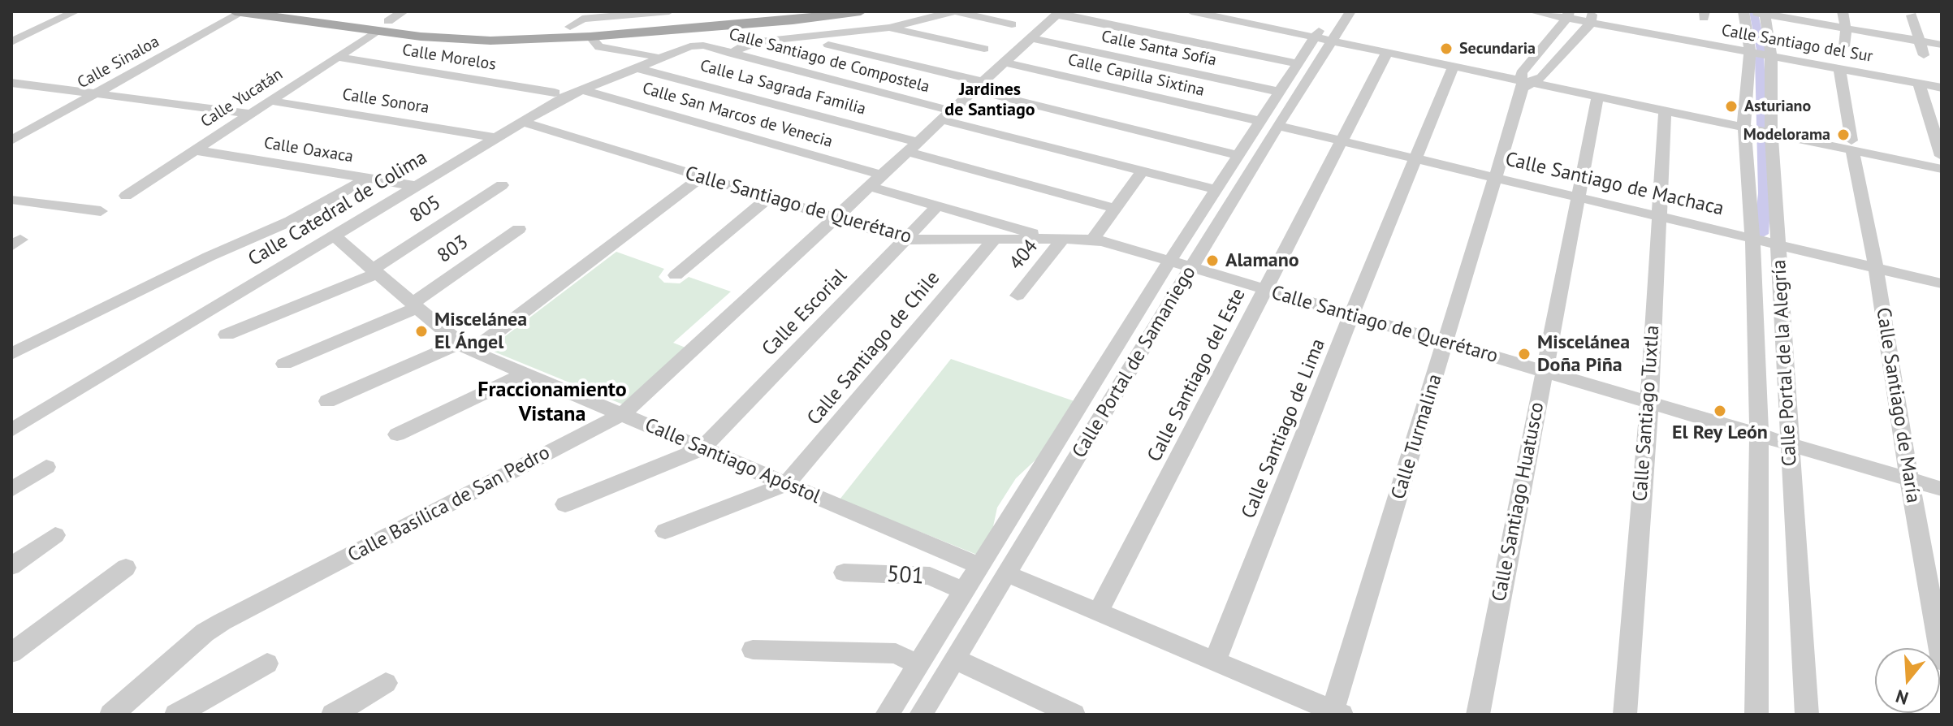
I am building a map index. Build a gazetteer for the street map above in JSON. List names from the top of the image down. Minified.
{"streets":{"street":["Calle Santiago del Sur","Calle Santa Sofía","Calle Morelos","Calle Santiago de Compostela","Calle Sinaloa","Calle Capilla Sixtina","Calle La Sagrada Familia","Calle Yucatán","Calle Sonora","Calle San Marcos de Venecia","Calle Oaxaca","Calle Santiago de Machaca","Calle Santiago de Querétaro","Calle Catedral de Colima","805","803","404","Calle Escorial","Calle Santiago de Chile","Calle Portal de Samaniego","Calle Portal de la Alegría","Calle Santiago del Este","Calle Santiago de María","Calle Santiago Tuxtla","Calle Santiago de Lima","Calle Turmalina","Calle Santiago Apóstol","Calle Santiago Huatusco","Calle Basílica de San Pedro","501"]},"crossings":[["Calle Santiago del Sur","Calle Portal de la Alegría"],["Calle Santiago del Sur","Calle Santiago de María"],["Calle Santiago del Sur","Calle Turmalina"],["Calle Santa Sofía","Calle Portal de Samaniego"],["Calle Santa Sofía","Calle Basílica de San Pedro"],["Calle Morelos","Calle Yucatán"],["Calle Santiago de Compostela","Calle Catedral de Colima"],["Calle Santiago de Compostela","Calle Portal de Samaniego"],["Calle Santiago de Compostela","Calle Basílica de San Pedro"],["Calle Capilla Sixtina","Calle Portal de Samaniego"],["Calle Capilla Sixtina","Calle Basílica de San Pedro"],["Calle La Sagrada Familia","Calle Catedral de Colima"],["Calle La Sagrada Familia","Calle Basílica de San Pedro"],["Calle Yucatán","Calle Sonora"],["Calle Yucatán","Calle Oaxaca"],["Calle Sonora","Calle Catedral de Colima"],["Calle San Marcos de Venecia","Calle Catedral de Colima"],["Calle San Marcos de Venecia","Calle Basílica de San Pedro"],["Calle Oaxaca","Calle Catedral de Colima"],["Calle Santiago de Machaca","Calle Portal de Samaniego"],["Calle Santiago de Machaca","Calle Portal de la Alegría"],["Calle Santiago de Machaca","Calle Santiago del Este"],["Calle Santiago de Machaca","Calle Santiago de María"],["Calle Santiago de Machaca","Calle Santiago Tuxtla"],["Calle Santiago de Machaca","Calle Santiago de Lima"],["Calle Santiago de Machaca","Calle Turmalina"],["Calle Santiago de Machaca","Calle Santiago Huatusco"],["Calle Santiago de Querétaro","Calle Catedral de Colima"],["Calle Santiago de Querétaro","404"],["Calle Santiago de Querétaro","Calle Escorial"],["Calle Santiago de Querétaro","Calle Santiago de Chile"],["Calle Santiago de Querétaro","Calle Portal de Samaniego"],["Calle Santiago de Querétaro","Calle Portal de la Alegría"],["Calle Santiago de Querétaro","Calle Santiago del Este"],["Calle Santiago de Querétaro","Calle Santiago de María"],["Calle Santiago de Querétaro","Calle Santiago Tuxtla"],["Calle Santiago de Querétaro","Calle Santiago de Lima"],["Calle Santiago de Querétaro","Calle Turmalina"],["Calle Santiago de Querétaro","Calle Santiago Huatusco"],["Calle Santiago de Querétaro","Calle Basílica de San Pedro"],["Calle Catedral de Colima","Calle Santiago Apóstol"],["805","Calle Santiago Apóstol"],["803","Calle Santiago Apóstol"],["Calle Escorial","Calle Santiago Apóstol"],["Calle Santiago de Chile","Calle Santiago Apóstol"],["Calle Portal de Samaniego","Calle Santiago Apóstol"],["Calle Portal de Samaniego","501"],["Calle Santiago Apóstol","Calle Basílica de San Pedro"]],"districts":["Jardines de Santiago","Fraccionamiento Vistana"],"places":["Secundaria","Asturiano","Modelorama","Alamano","Miscelánea El Ángel","Miscelánea Doña Piña","El Rey León"],"north":"bottom"}
